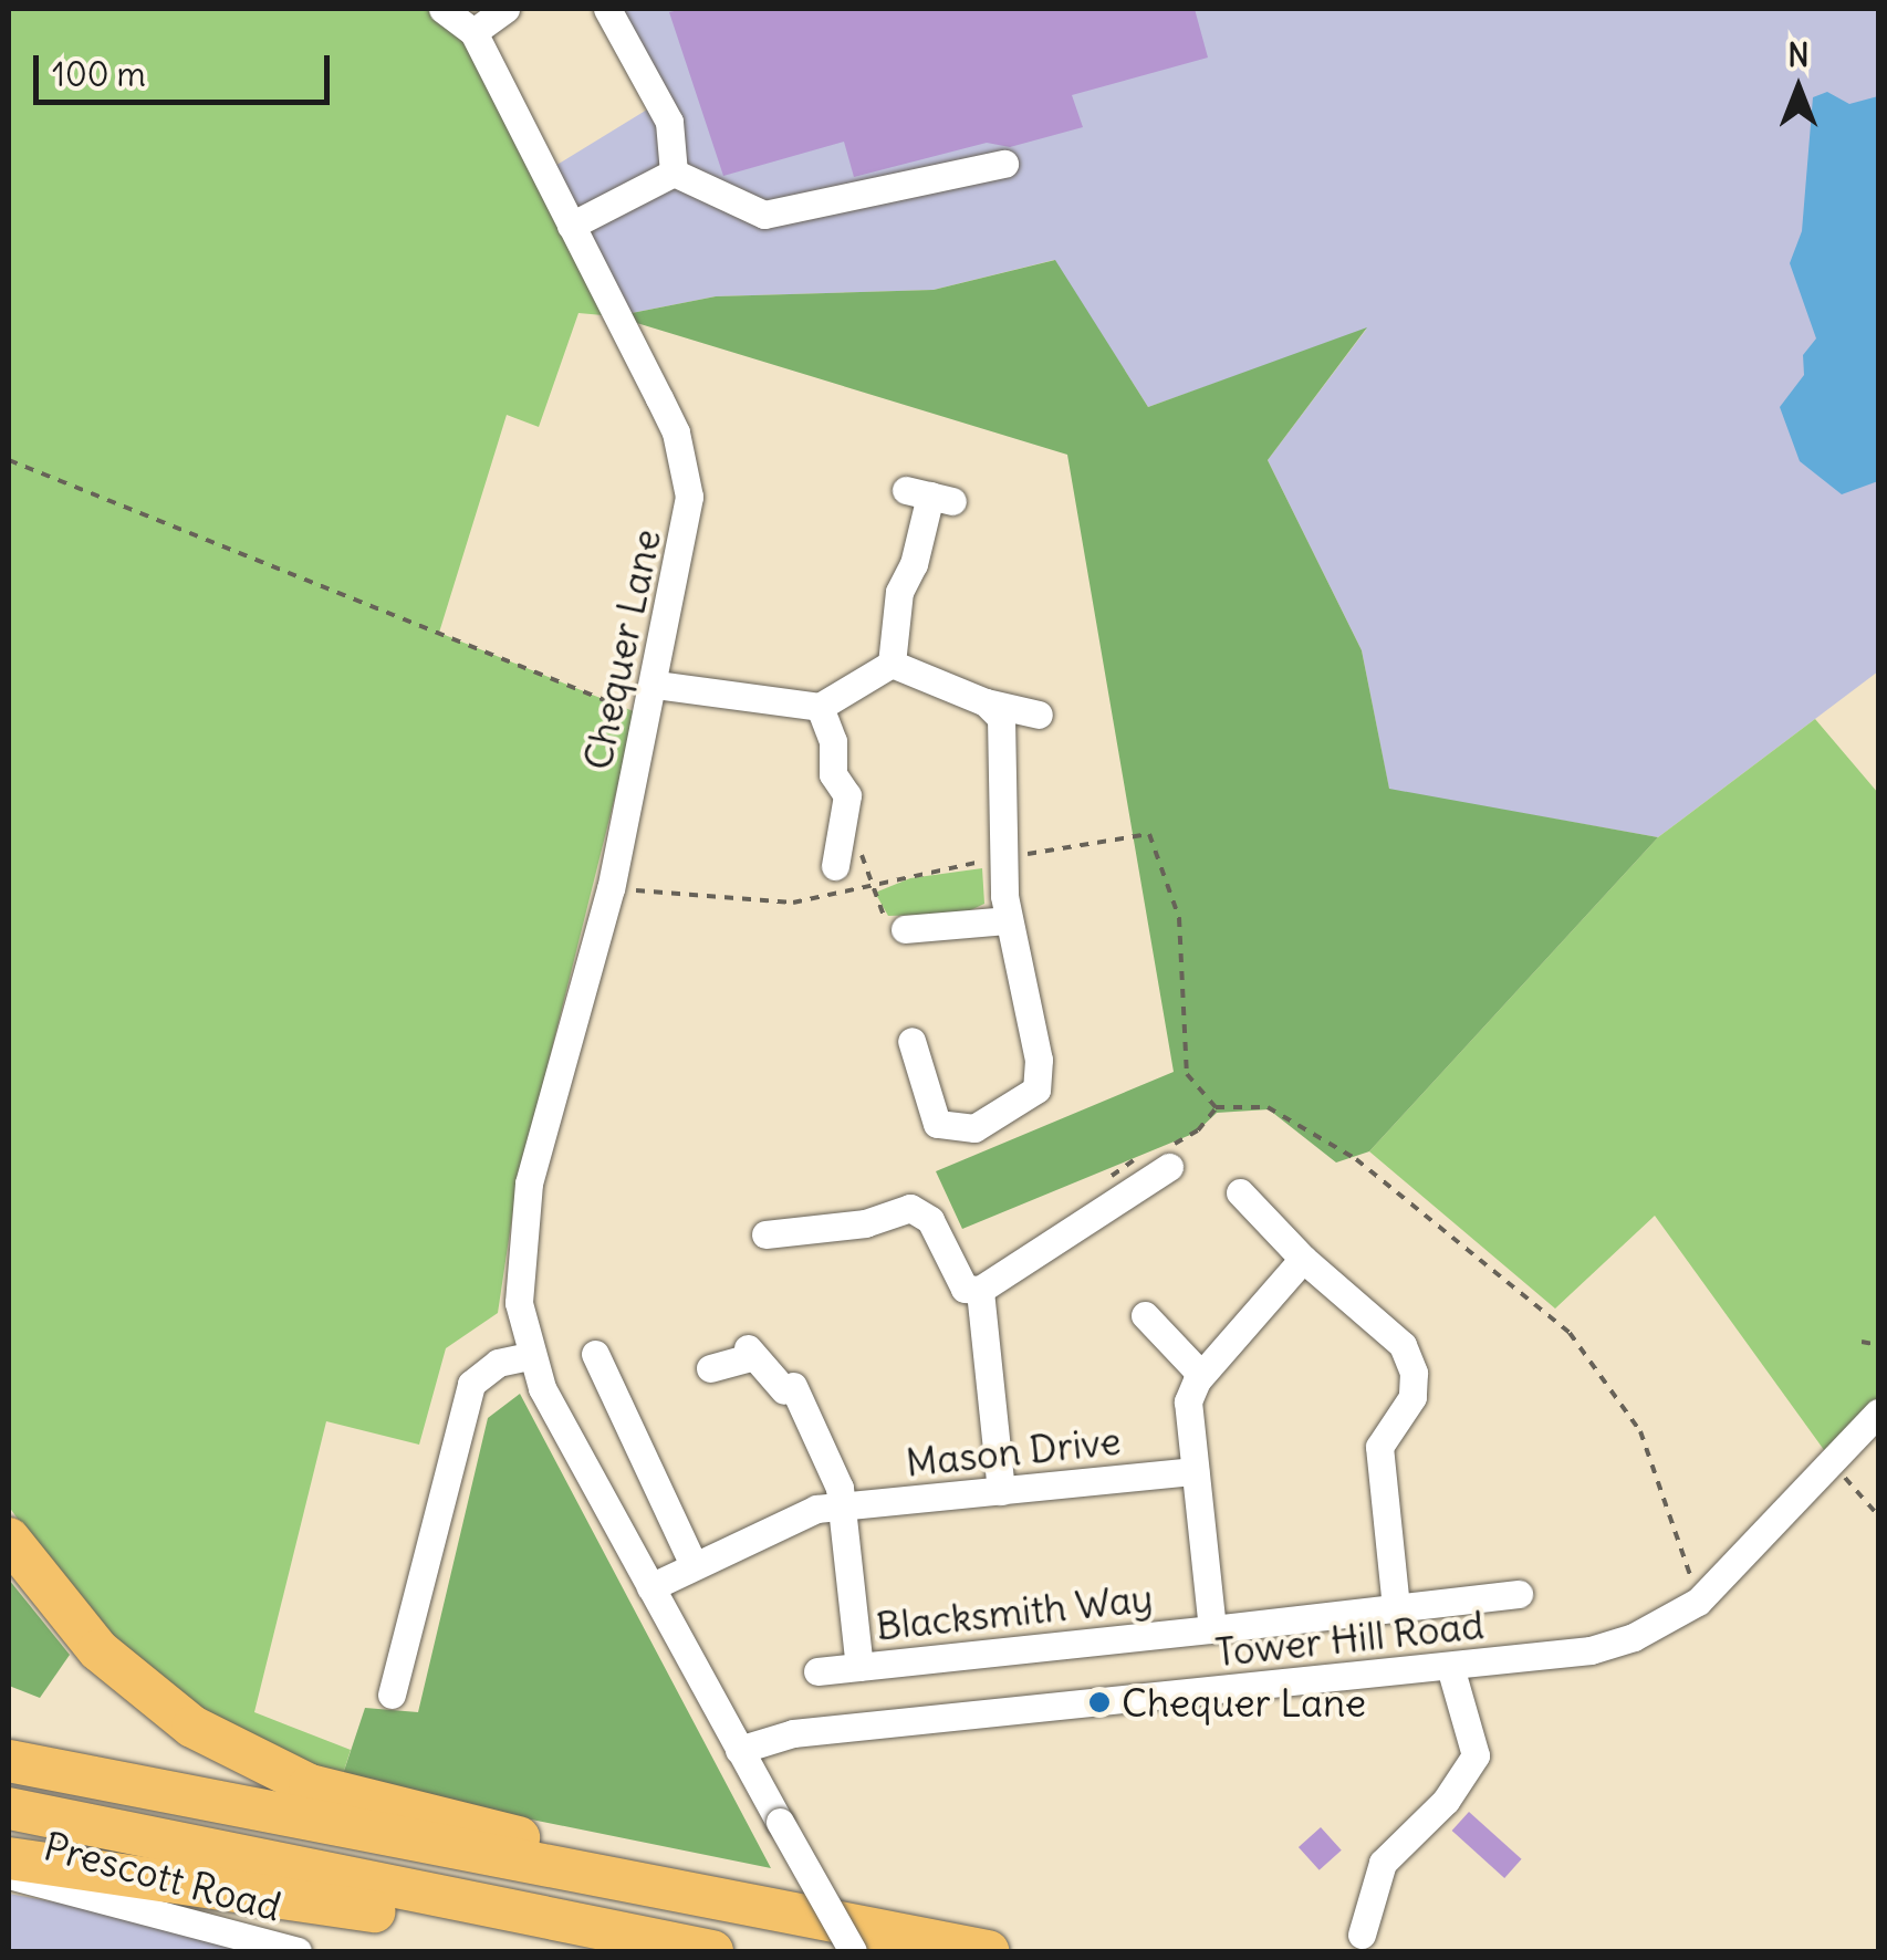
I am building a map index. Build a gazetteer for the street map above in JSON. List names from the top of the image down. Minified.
{"streets":{"street":["Chequer Lane","Mason Drive","Blacksmith Way","Tower Hill Road","Prescott Road"]},"crossings":[["Chequer Lane","Mason Drive"],["Chequer Lane","Tower Hill Road"],["Mason Drive","Blacksmith Way"]],"places":["Chequer Lane"],"scale_bar":"100 m","north":"top"}
